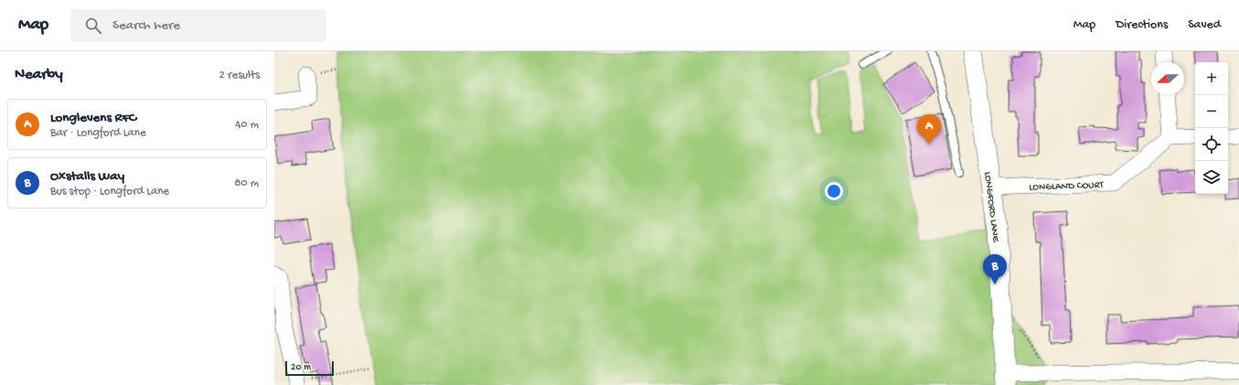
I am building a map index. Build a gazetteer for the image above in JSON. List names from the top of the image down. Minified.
{"streets":{"street":["LONGLAND COURT","LONGFORD LANE"]},"crossings":[["LONGLAND COURT","LONGFORD LANE"]],"scale_bar":"20 m","north":"left","page":{"header":"Map","search":"Search here","nav":["Map","Directions","Saved"],"heading":["Nearby","2 results"],"map_buttons":["+","−"],"list":[{"mark":"A","name":"Longlevens RFC","note":"Bar · Longford Lane","value":"40 m"},{"mark":"B","name":"Oxstalls Way","note":"Bus stop · Longford Lane","value":"80 m"}],"pins":["A","B"],"scale":"20 m"}}
